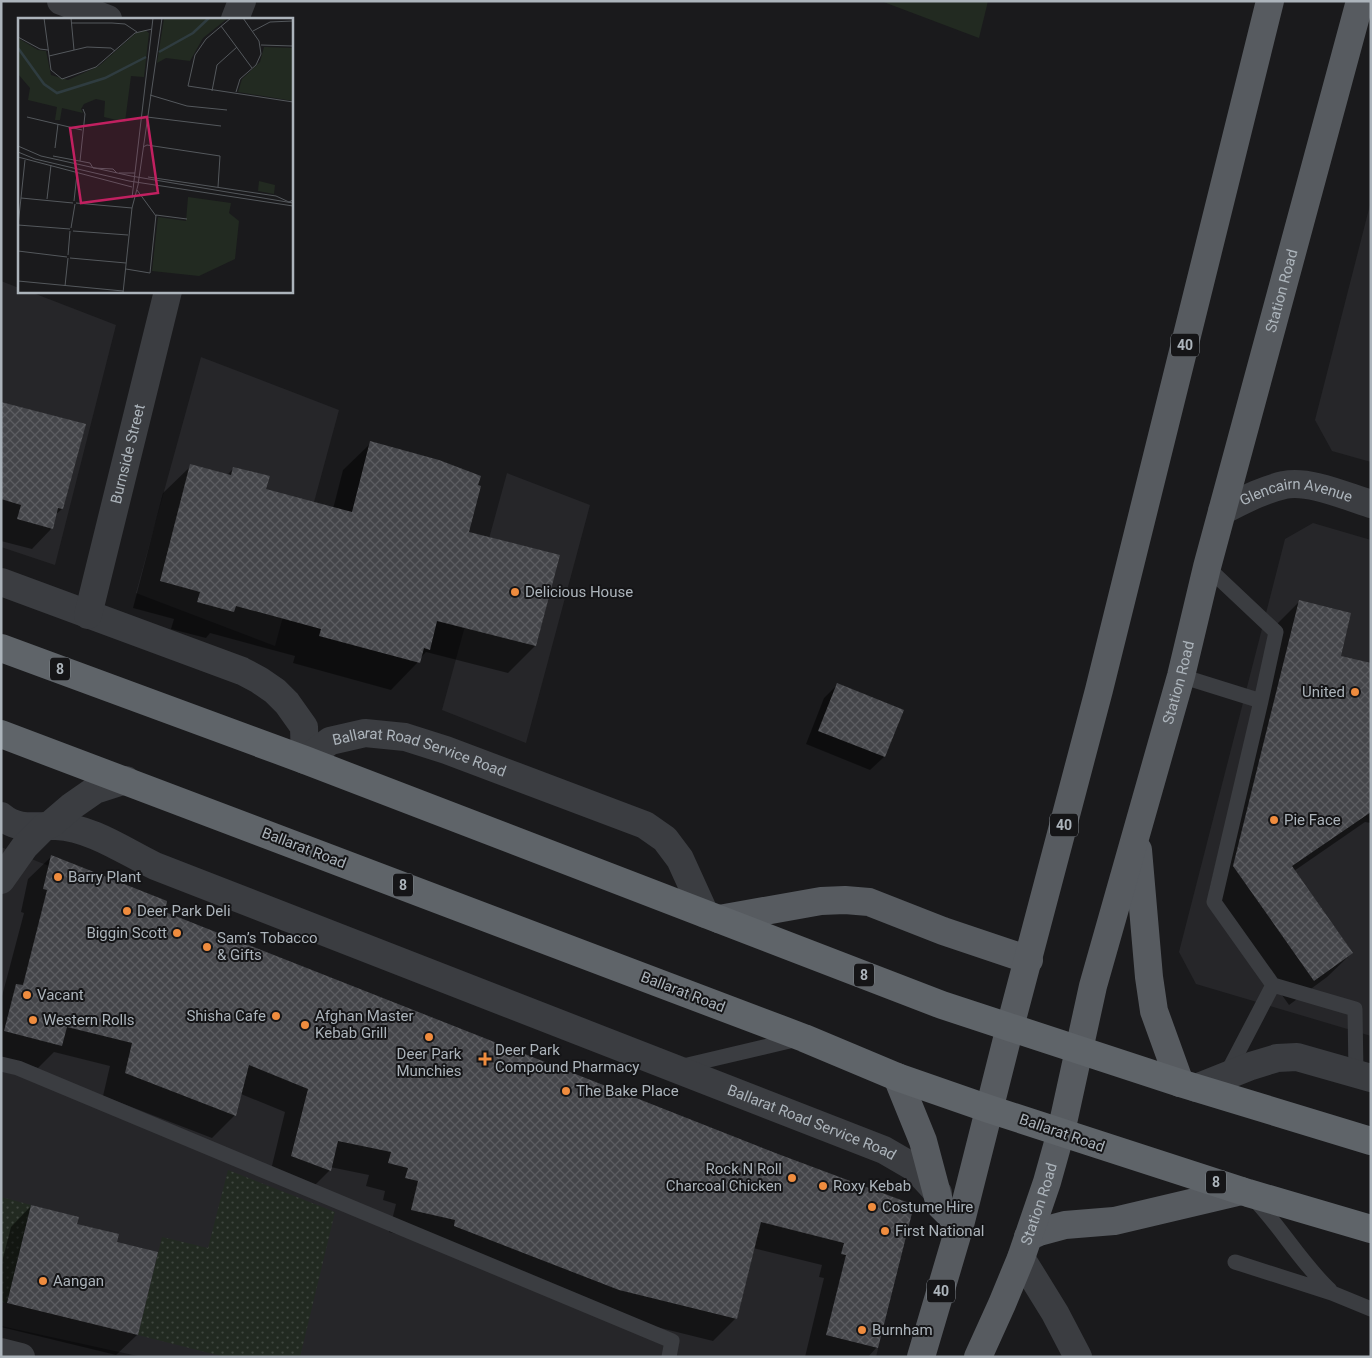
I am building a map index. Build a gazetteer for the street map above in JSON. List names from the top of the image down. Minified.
{"streets":{"highway":["8","Ballarat Road"],"main road":["Station Road","40"],"street":["Burnside Street","Glencairn Avenue","Ballarat Road Service Road"]},"crossings":[["Station Road","Glencairn Avenue"],["Station Road","8"],["Station Road","Ballarat Road"],["40","8"],["40","Ballarat Road"],["8","Ballarat Road Service Road"]],"places":{"other":["Delicious House","United","Pie Face","Barry Plant","Deer Park Deli","Biggin Scott","Sam’s Tobacco & Gifts","Vacant","Shisha Cafe","Western Rolls","Afghan Master Kebab Grill","Deer Park Munchies","The Bake Place","Rock N Roll Charcoal Chicken","Roxy Kebab","Costume Hire","First National","Aangan","Burnham"],"health":["Deer Park Compound Pharmacy"]}}
